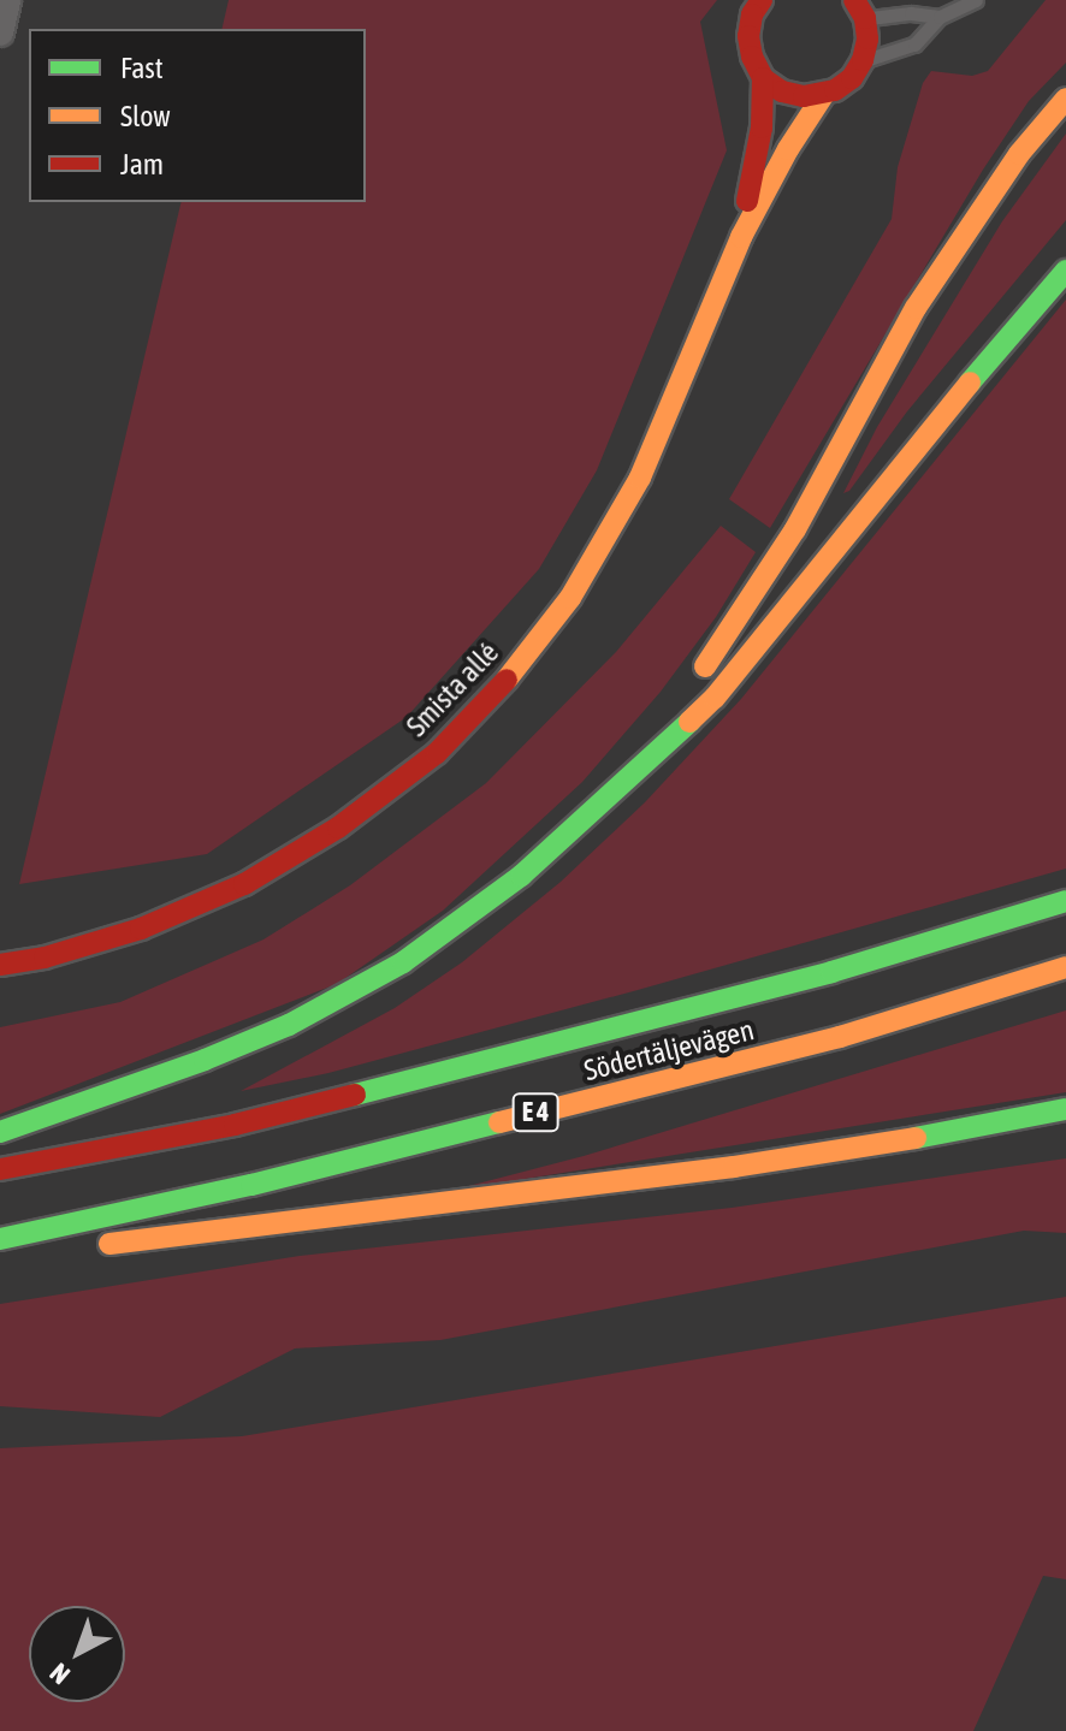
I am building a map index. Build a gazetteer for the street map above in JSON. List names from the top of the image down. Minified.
{"streets":{"main road":["Smista allé","Södertäljevägen","E 4"]},"legend":["Fast","Slow","Jam"],"north":"bottom left"}
